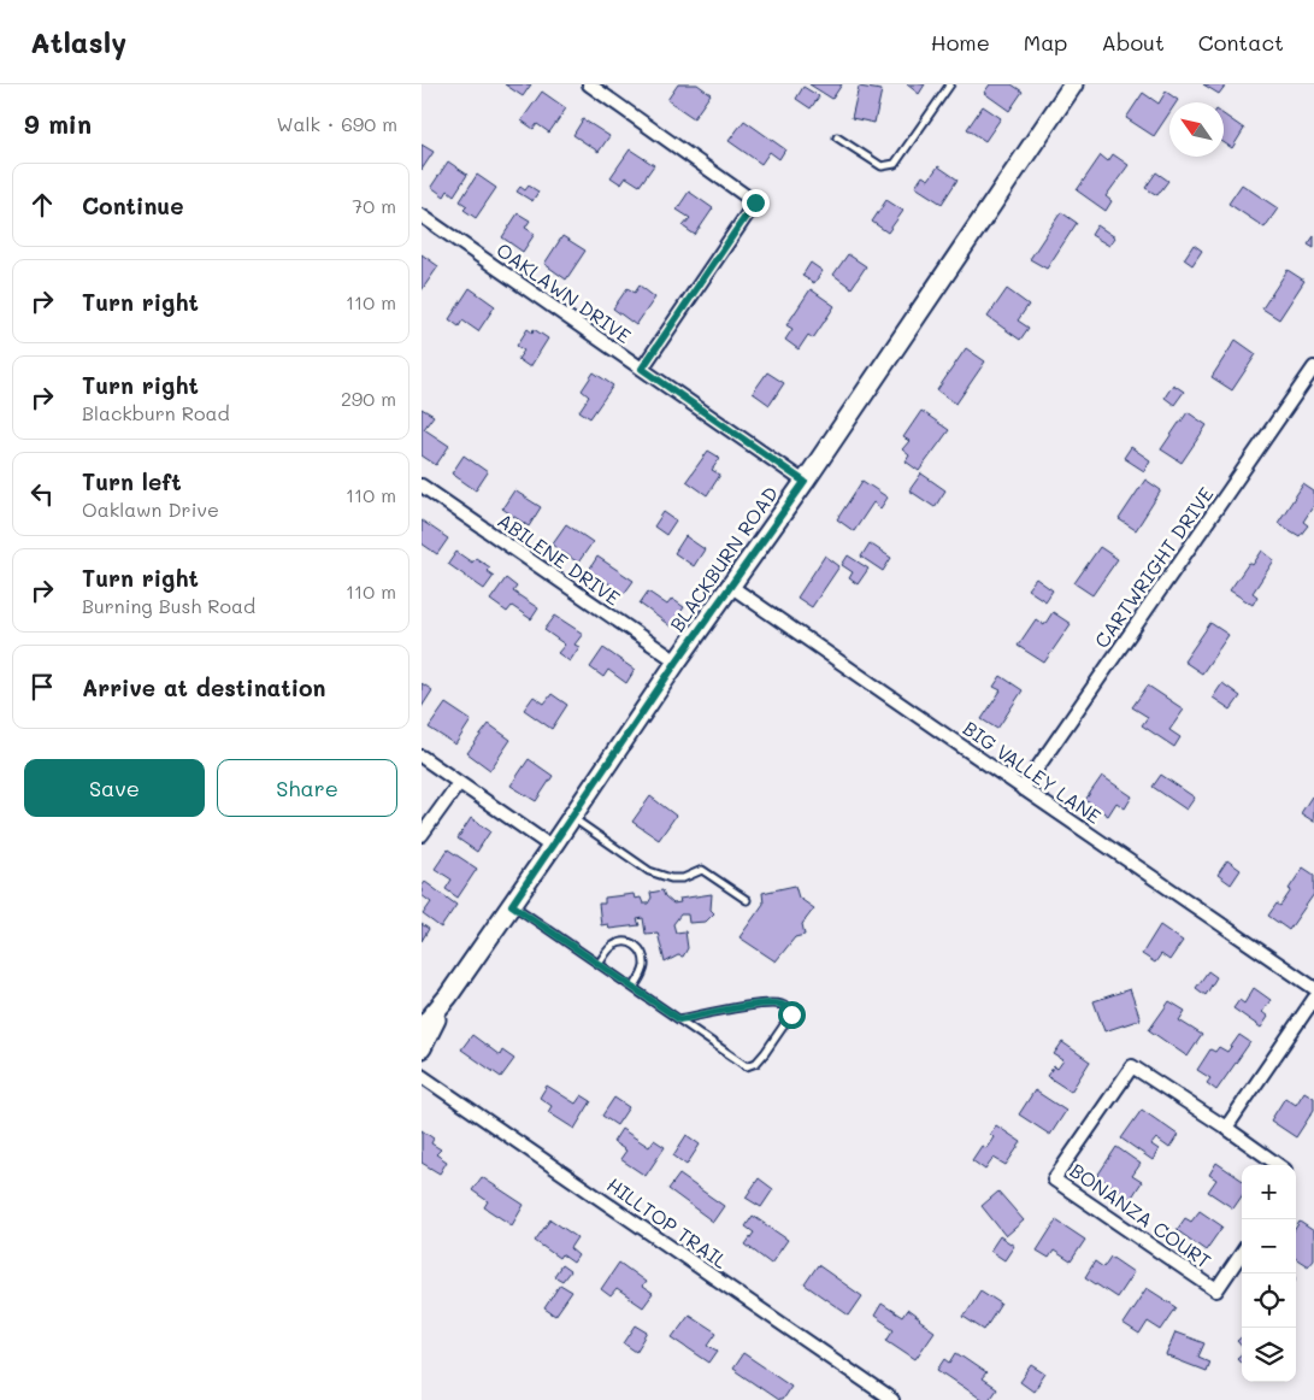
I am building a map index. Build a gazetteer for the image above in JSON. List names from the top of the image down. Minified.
{"streets":{"main road":["BLACKBURN ROAD"],"street":["OAKLAWN DRIVE","ABILENE DRIVE","CARTWRIGHT DRIVE","BIG VALLEY LANE","BONANZA COURT","HILLTOP TRAIL"]},"crossings":[["OAKLAWN DRIVE","BLACKBURN ROAD"],["ABILENE DRIVE","BLACKBURN ROAD"],["BLACKBURN ROAD","BIG VALLEY LANE"],["CARTWRIGHT DRIVE","BIG VALLEY LANE"]],"north":"top left","page":{"header":"Atlasly","nav":["Home","Map","About","Contact"],"heading":["9 min","Walk · 690 m"],"list":[["Continue","70 m"],["Turn right","110 m"],["Turn right","Blackburn Road","290 m"],["Turn left","Oaklawn Drive","110 m"],["Turn right","Burning Bush Road","110 m"],"Arrive at destination"],"buttons":["Save","Share"],"map_buttons":["+","−"]}}
